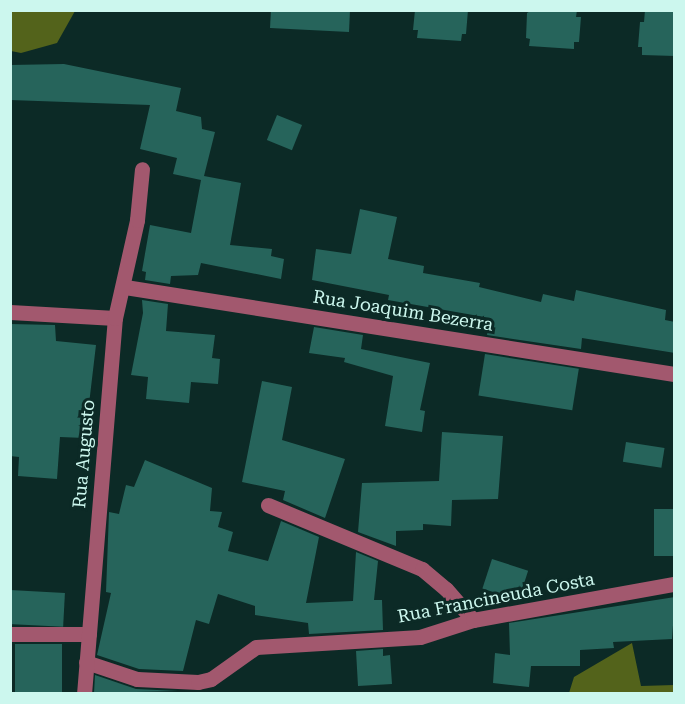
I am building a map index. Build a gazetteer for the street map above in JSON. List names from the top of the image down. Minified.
{"streets":{"street":["Rua Joaquim Bezerra","Rua Augusto","Rua Francineuda Costa"]},"crossings":[["Rua Joaquim Bezerra","Rua Augusto"],["Rua Augusto","Rua Francineuda Costa"]]}
